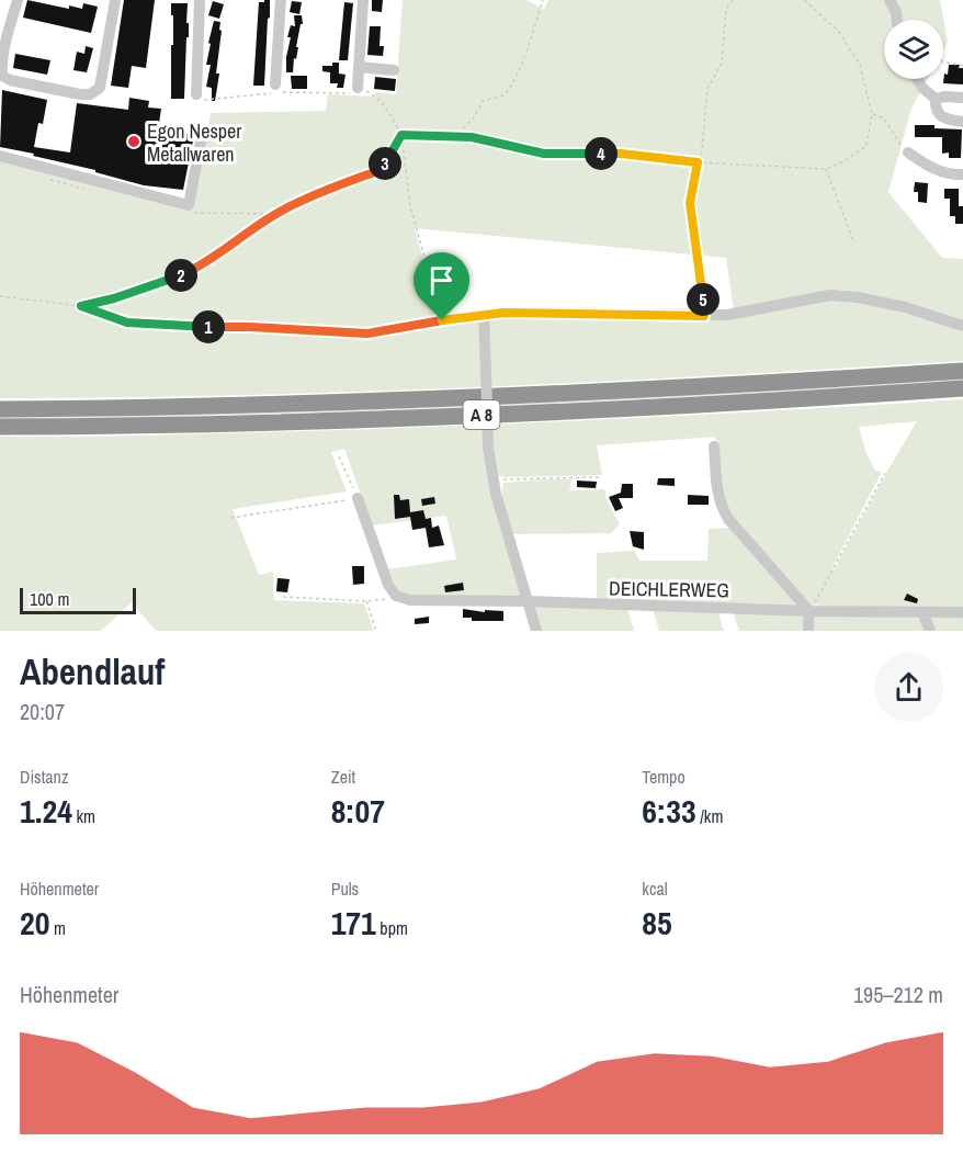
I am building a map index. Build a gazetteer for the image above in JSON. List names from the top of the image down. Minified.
{"streets":{"highway":["A 8"],"street":["DEICHLERWEG"]},"places":["Egon Nesper Metallwaren"],"scale_bar":"100 m","page":{"pins":["4","3","2","5","1"],"scale":"100 m","heading":["Abendlauf","20:07"],"stats":[["Distanz","1.24 km"],["Zeit","8:07"],["Tempo","6:33 /km"],["Höhenmeter","20 m"],["Puls","171 bpm"],["kcal","85"]],"chart":["Höhenmeter","195–212 m"]}}
